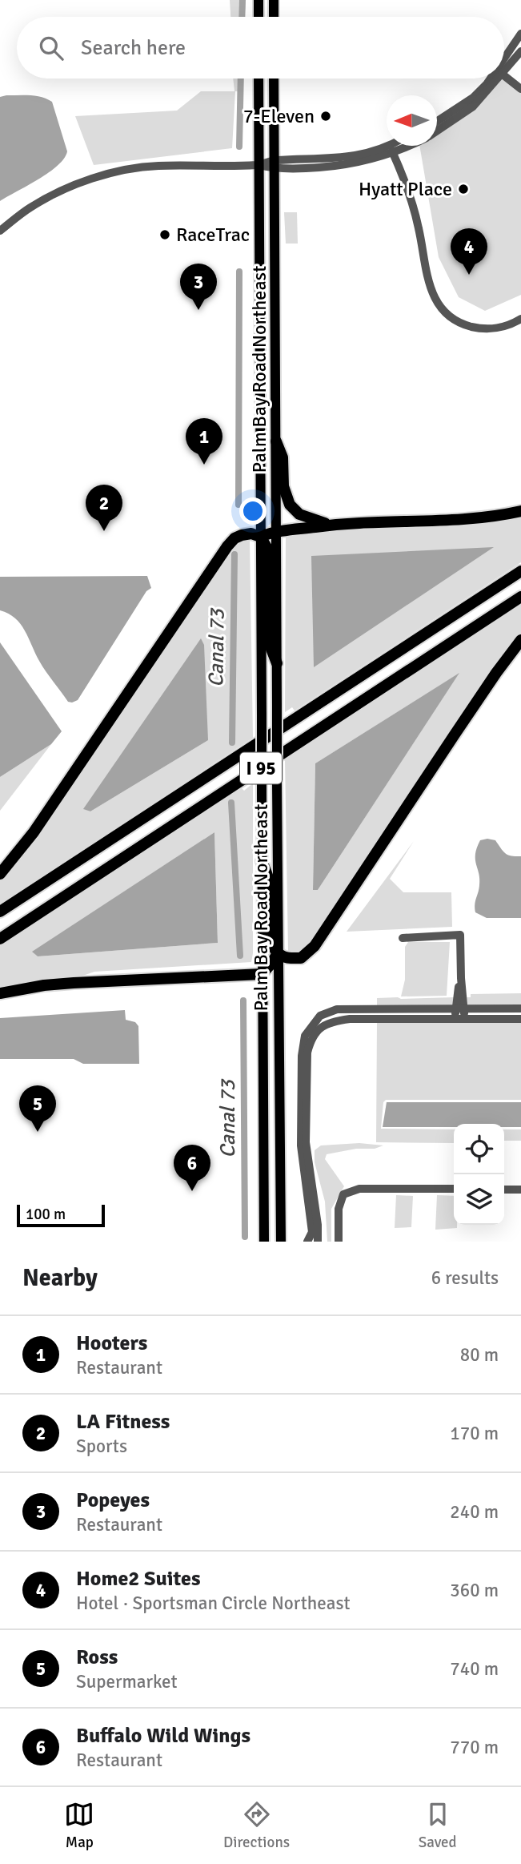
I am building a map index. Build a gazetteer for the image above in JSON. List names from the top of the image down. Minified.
{"streets":{"highway":["I 95"],"main road":["Palm Bay Road Northeast"]},"water":["Canal 73"],"places":["7-Eleven","Hyatt Place","RaceTrac"],"scale_bar":"100 m","north":"left","page":{"search":"Search here","pins":["4","3","1","2","5","6"],"scale":"100 m","heading":["Nearby","6 results"],"list":[{"mark":"1","name":"Hooters","note":"Restaurant","value":"80 m"},{"mark":"2","name":"LA Fitness","note":"Sports","value":"170 m"},{"mark":"3","name":"Popeyes","note":"Restaurant","value":"240 m"},{"mark":"4","name":"Home2 Suites","note":"Hotel · Sportsman Circle Northeast","value":"360 m"},{"mark":"5","name":"Ross","note":"Supermarket","value":"740 m"},{"mark":"6","name":"Buffalo Wild Wings","note":"Restaurant","value":"770 m"}],"nav":["Map","Directions","Saved"]}}
